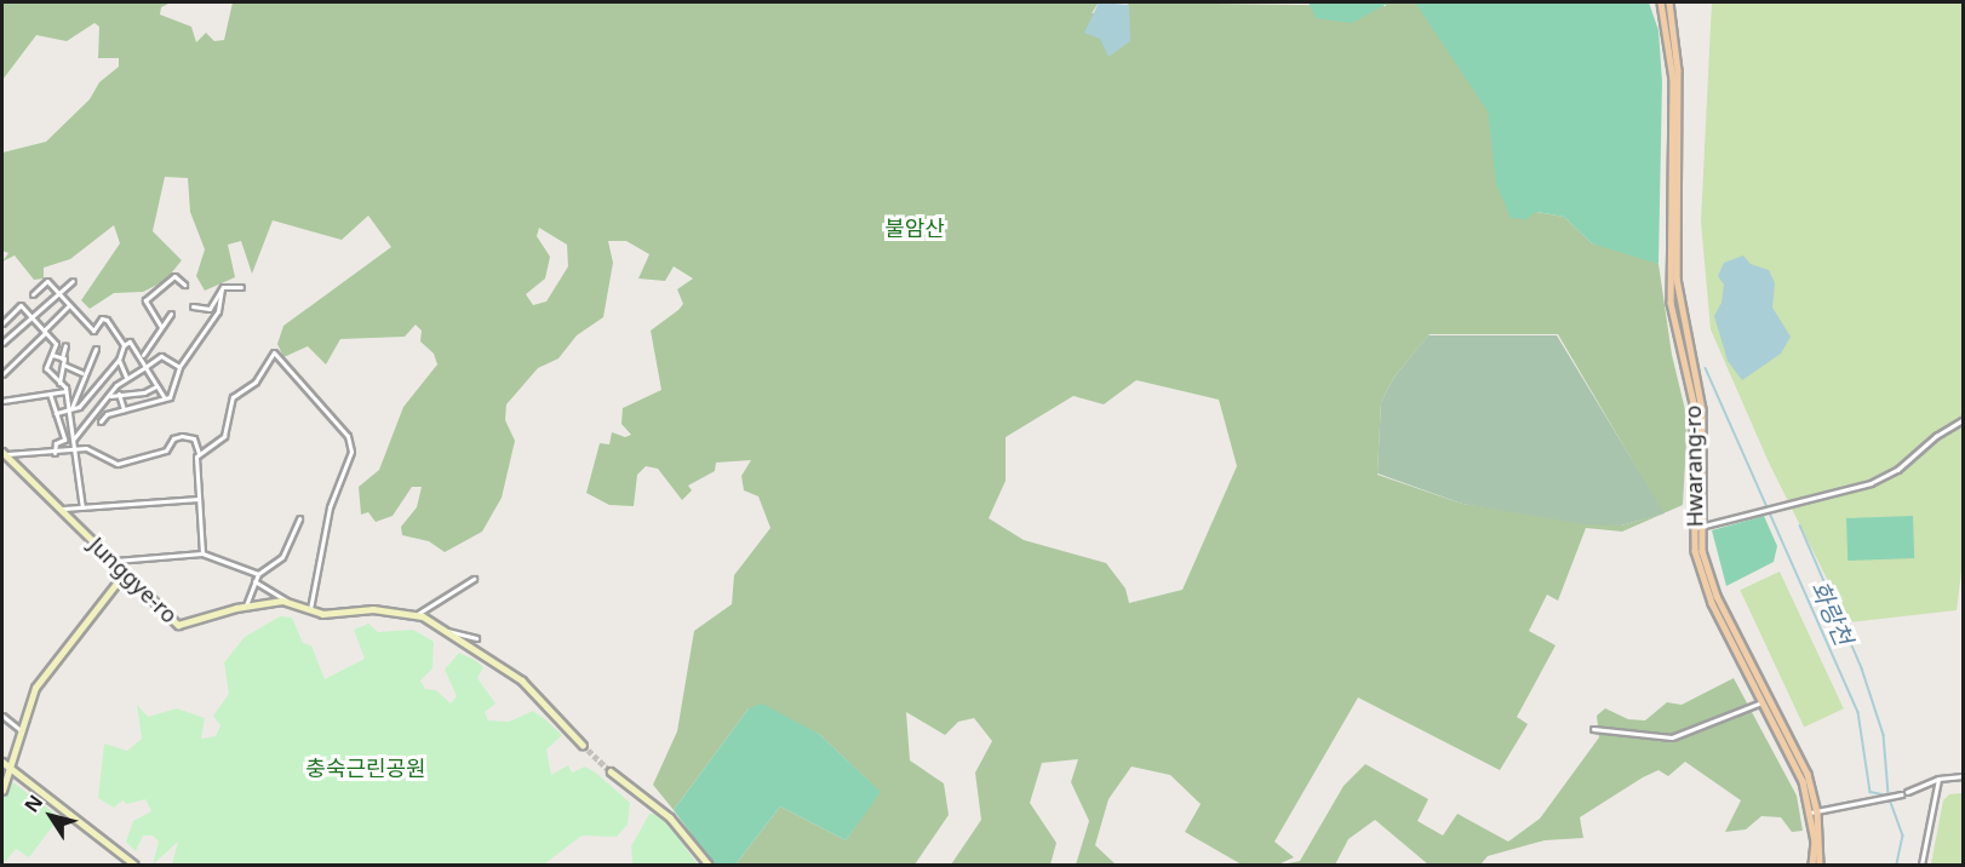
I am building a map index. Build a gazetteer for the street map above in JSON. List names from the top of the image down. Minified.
{"streets":{"main road":["Hwarang-ro"],"street":["Junggye-ro"]},"water":["화랑천"],"parks":["불암산","충숙근린공원"],"north":"top left"}
